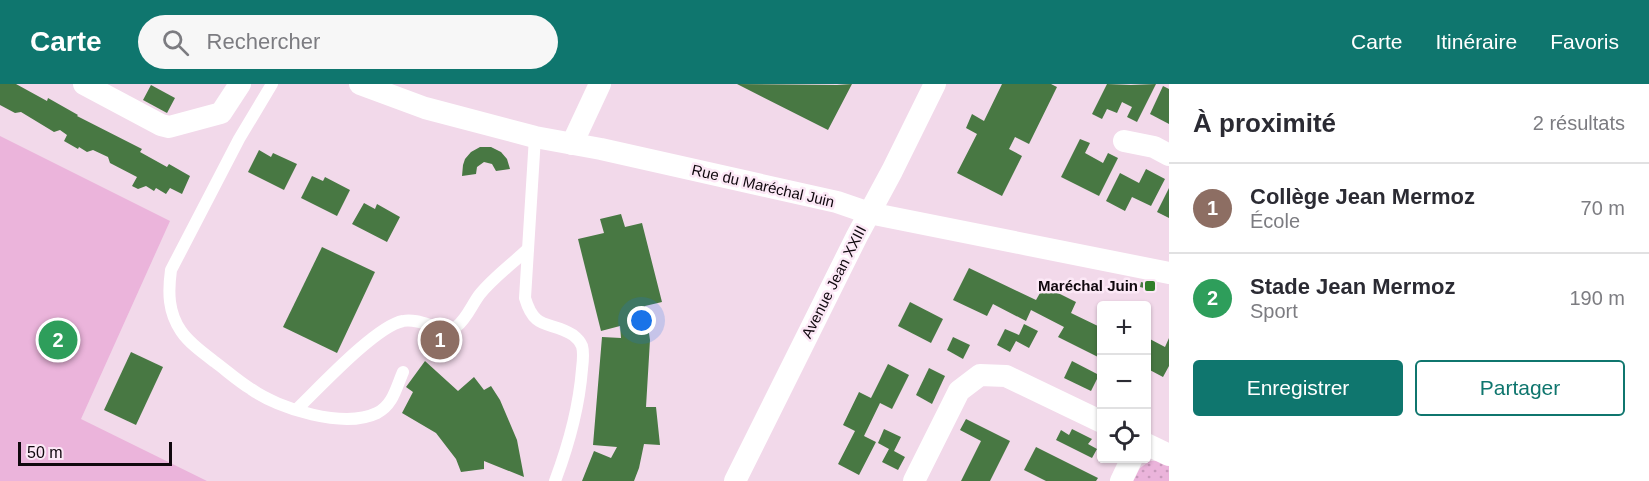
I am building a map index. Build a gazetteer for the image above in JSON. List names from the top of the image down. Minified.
{"streets":{"street":["Rue du Maréchal Juin","Avenue Jean XXIII"]},"crossings":[["Rue du Maréchal Juin","Avenue Jean XXIII"]],"places":{"transit":["Maréchal Juin"]},"scale_bar":"50 m","page":{"header":"Carte","search":"Rechercher","nav":["Carte","Itinéraire","Favoris"],"heading":["À proximité","2 résultats"],"list":[{"mark":"1","name":"Collège Jean Mermoz","note":"École","value":"70 m"},{"mark":"2","name":"Stade Jean Mermoz","note":"Sport","value":"190 m"}],"map_buttons":["+","−"],"pins":["1","2"],"buttons":["Enregistrer","Partager"],"scale":"50 m"}}
